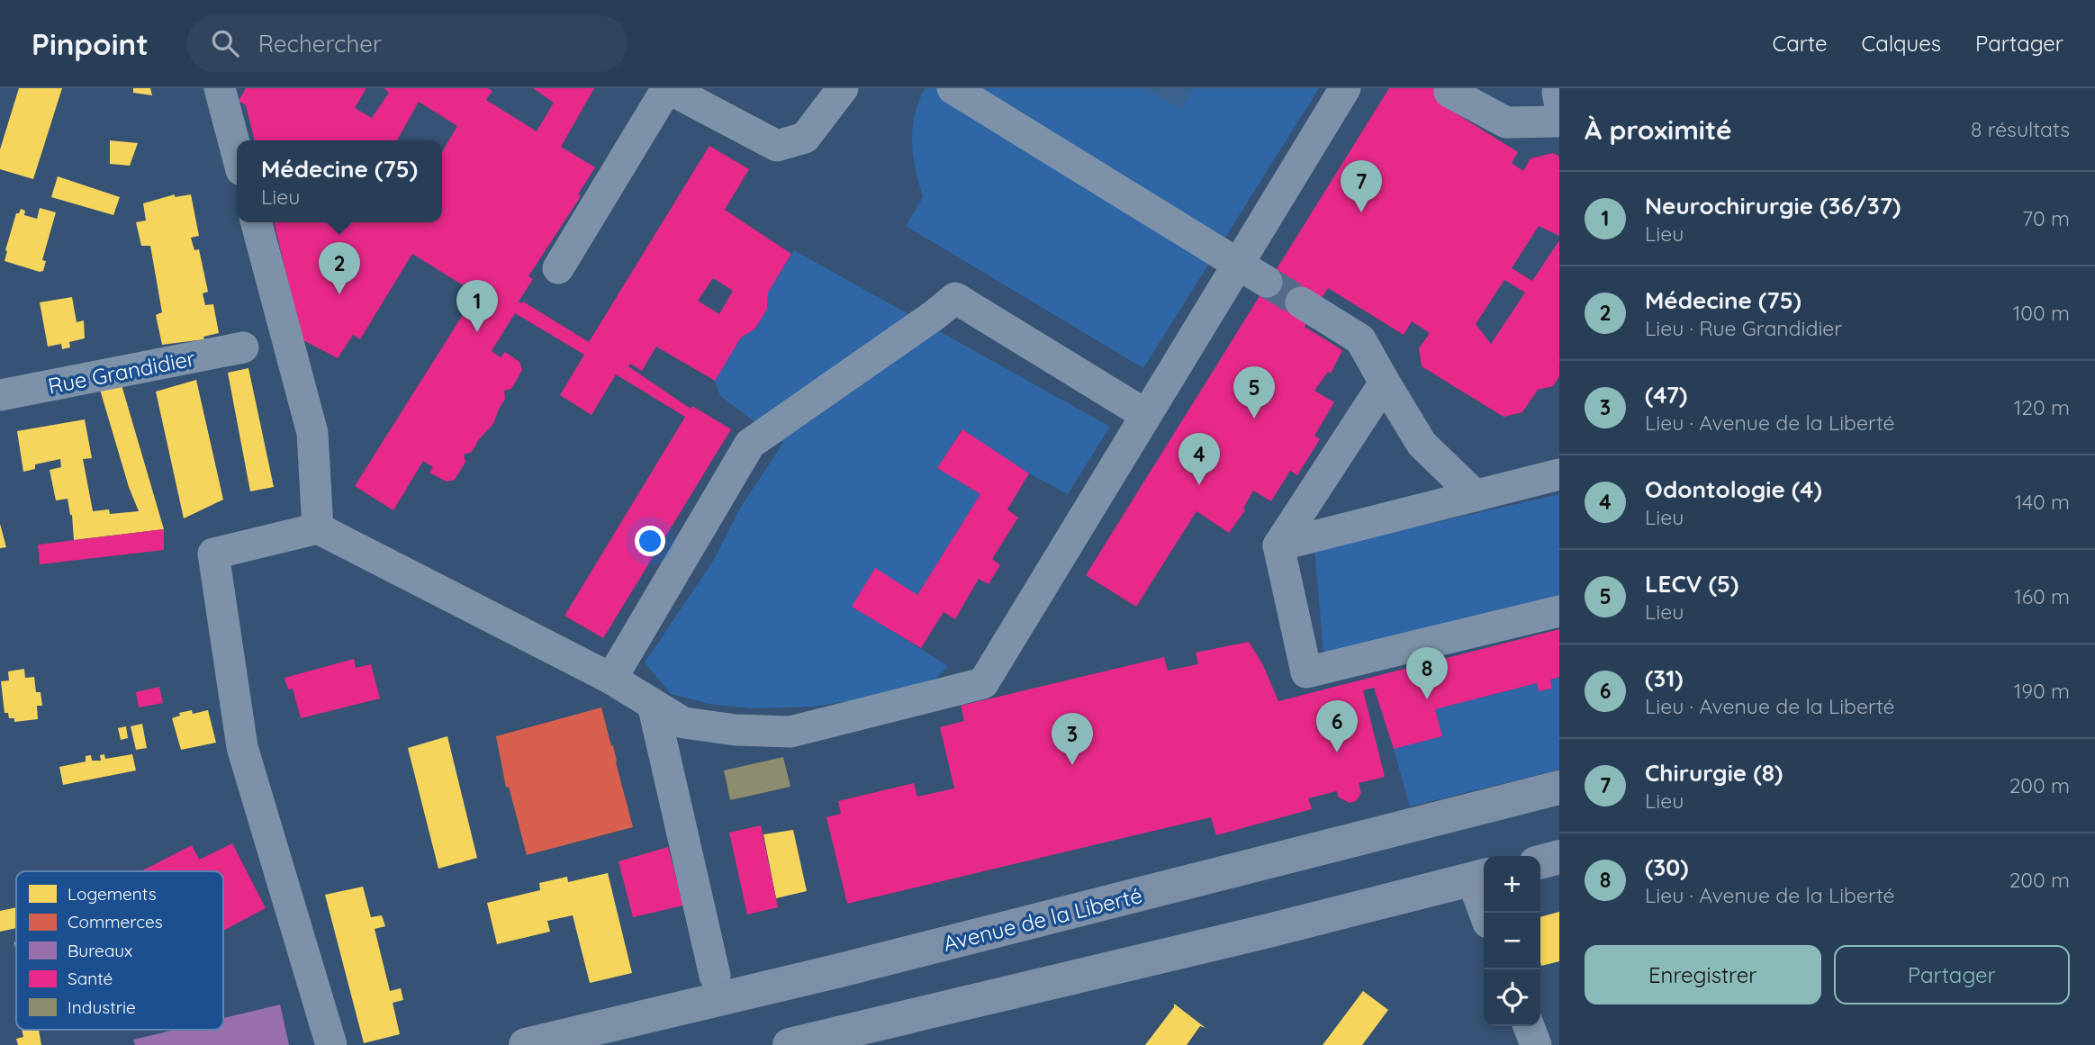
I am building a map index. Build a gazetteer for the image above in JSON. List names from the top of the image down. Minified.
{"streets":{"main road":["Avenue de la Liberté"],"street":["Rue Grandidier"]},"legend":["Logements","Commerces","Bureaux","Santé","Industrie"],"page":{"header":"Pinpoint","search":"Rechercher","nav":["Carte","Calques","Partager"],"heading":["À proximité","8 résultats"],"popup":["Médecine (75)","Lieu"],"pins":["7","2","1","5","4","8","6","3"],"list":[{"mark":"1","name":"Neurochirurgie (36/37)","note":"Lieu","value":"70 m"},{"mark":"2","name":"Médecine (75)","note":"Lieu · Rue Grandidier","value":"100 m"},{"mark":"3","name":"(47)","note":"Lieu · Avenue de la Liberté","value":"120 m"},{"mark":"4","name":"Odontologie (4)","note":"Lieu","value":"140 m"},{"mark":"5","name":"LECV (5)","note":"Lieu","value":"160 m"},{"mark":"6","name":"(31)","note":"Lieu · Avenue de la Liberté","value":"190 m"},{"mark":"7","name":"Chirurgie (8)","note":"Lieu","value":"200 m"},{"mark":"8","name":"(30)","note":"Lieu · Avenue de la Liberté","value":"200 m"}],"map_buttons":["+","−"],"buttons":["Enregistrer","Partager"]}}
